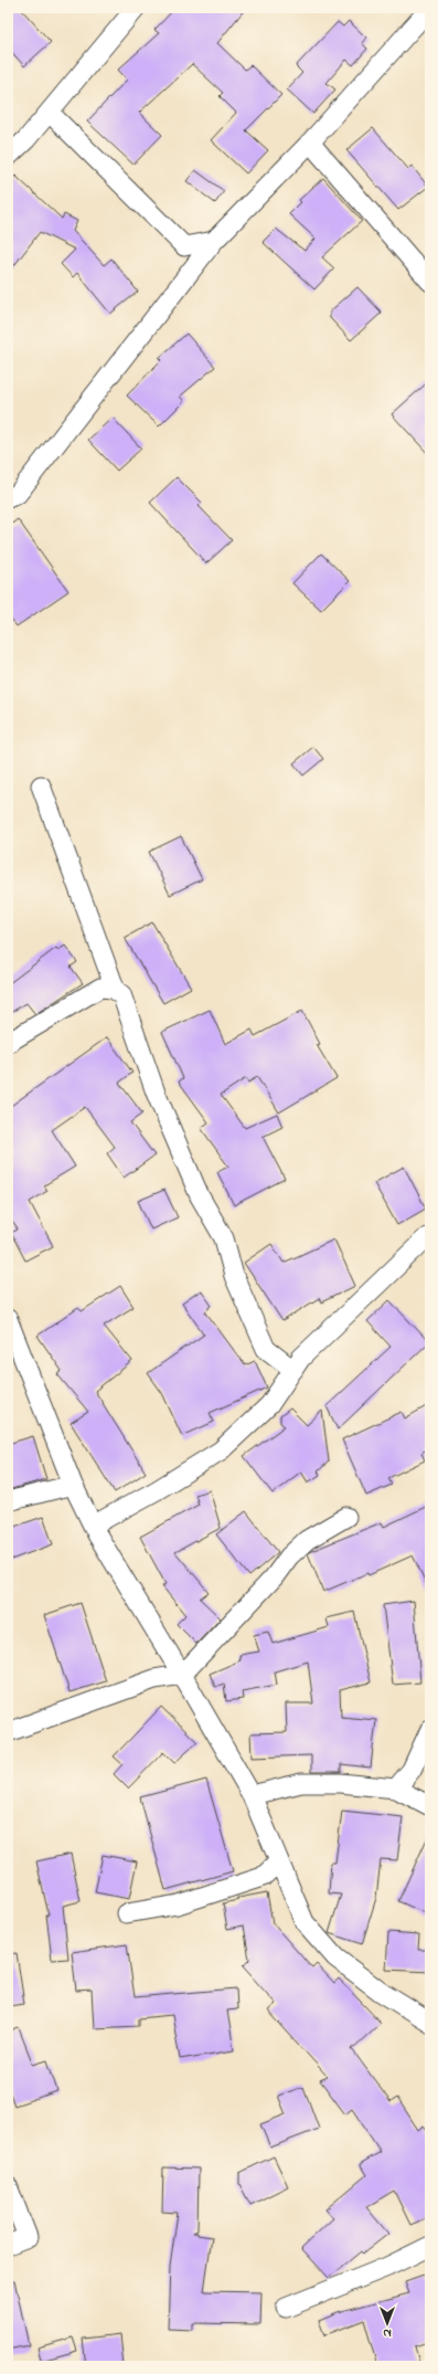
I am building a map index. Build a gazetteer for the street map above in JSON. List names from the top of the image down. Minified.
{"north":"bottom"}
